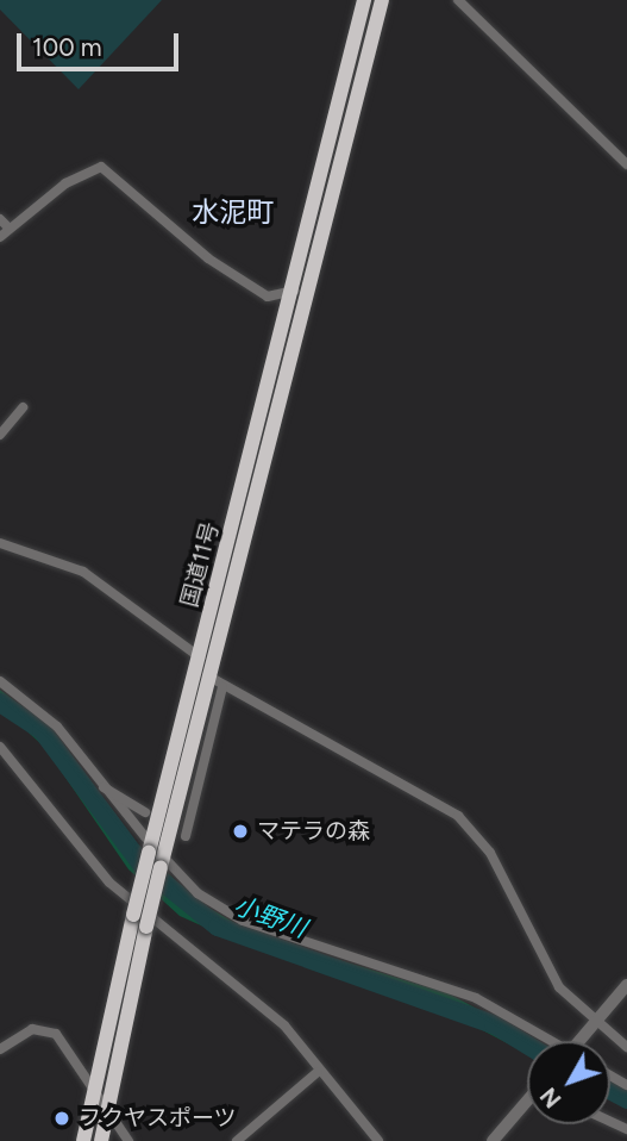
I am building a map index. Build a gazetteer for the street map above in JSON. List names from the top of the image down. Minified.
{"streets":{"highway":["国道11号"]},"districts":["水泥町"],"water":["小野川"],"places":["マテラの森","フクヤスポーツ"],"scale_bar":"100 m","north":"bottom left"}
